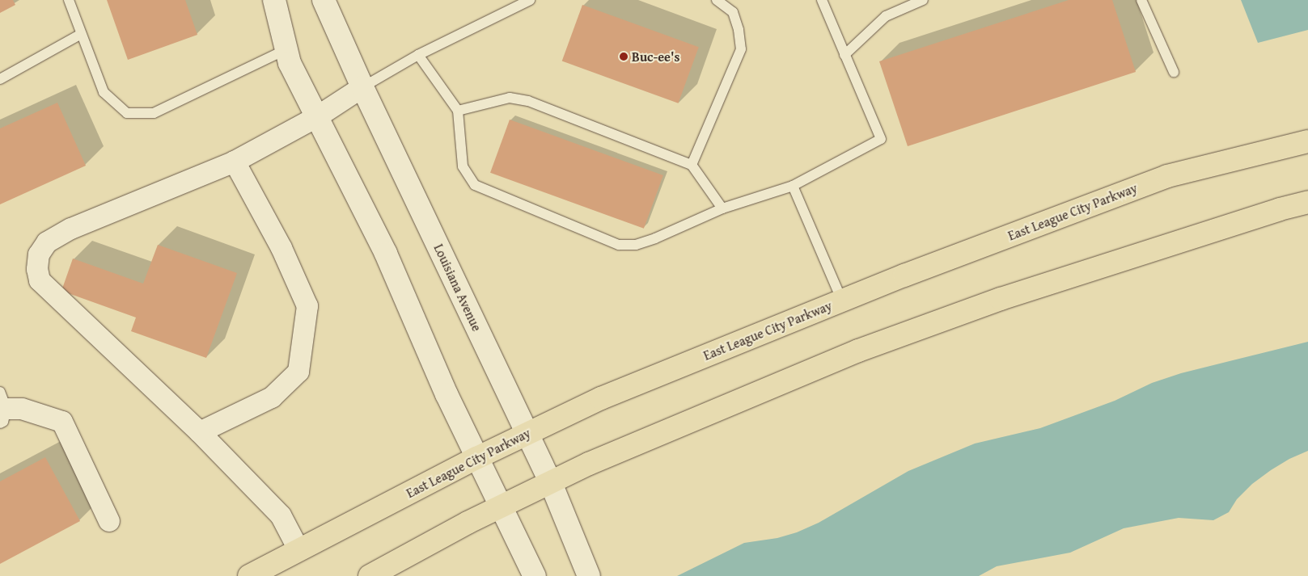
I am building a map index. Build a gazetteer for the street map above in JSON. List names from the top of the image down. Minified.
{"streets":{"main road":["East League City Parkway"],"street":["Louisiana Avenue"]},"crossings":[["East League City Parkway","Louisiana Avenue"]],"places":["Buc-ee's"]}
